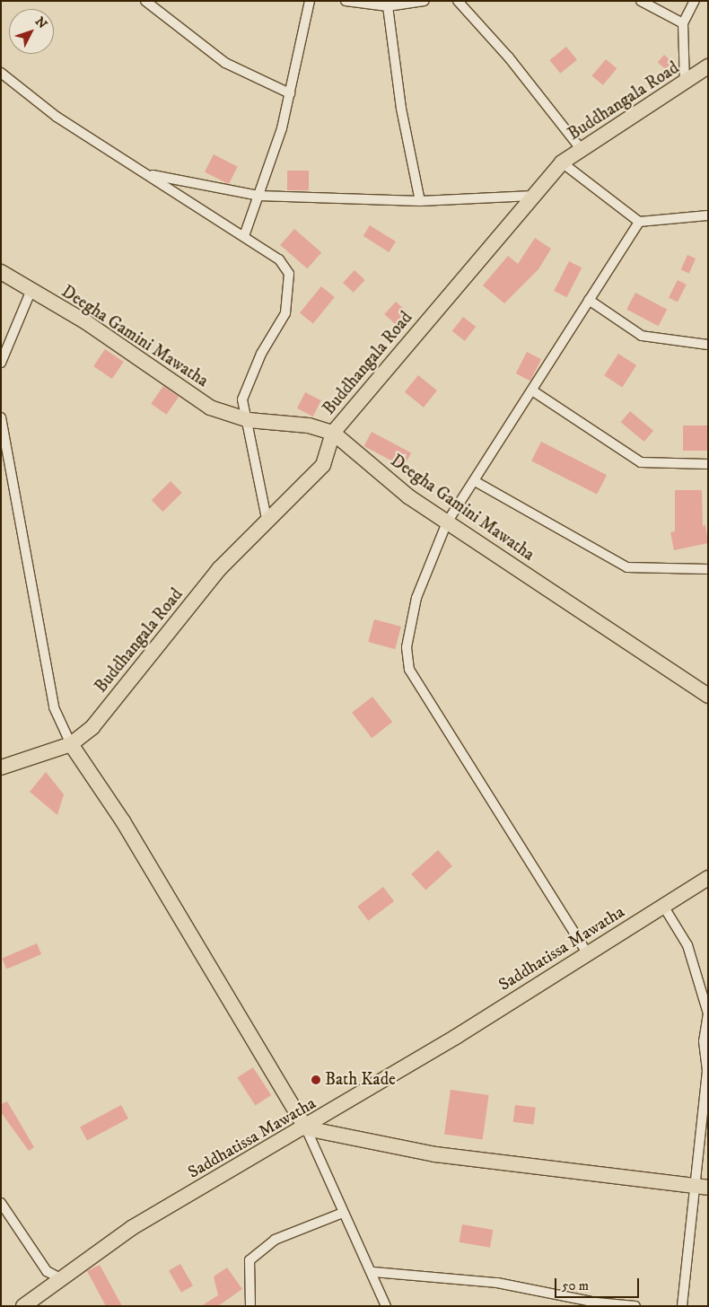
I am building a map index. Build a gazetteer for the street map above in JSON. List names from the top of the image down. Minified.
{"streets":{"main road":["Buddhangala Road","Deegha Gamini Mawatha","Saddhatissa Mawatha"]},"crossings":[["Buddhangala Road","Deegha Gamini Mawatha"]],"places":["Bath Kade"],"scale_bar":"50 m","north":"top right"}
